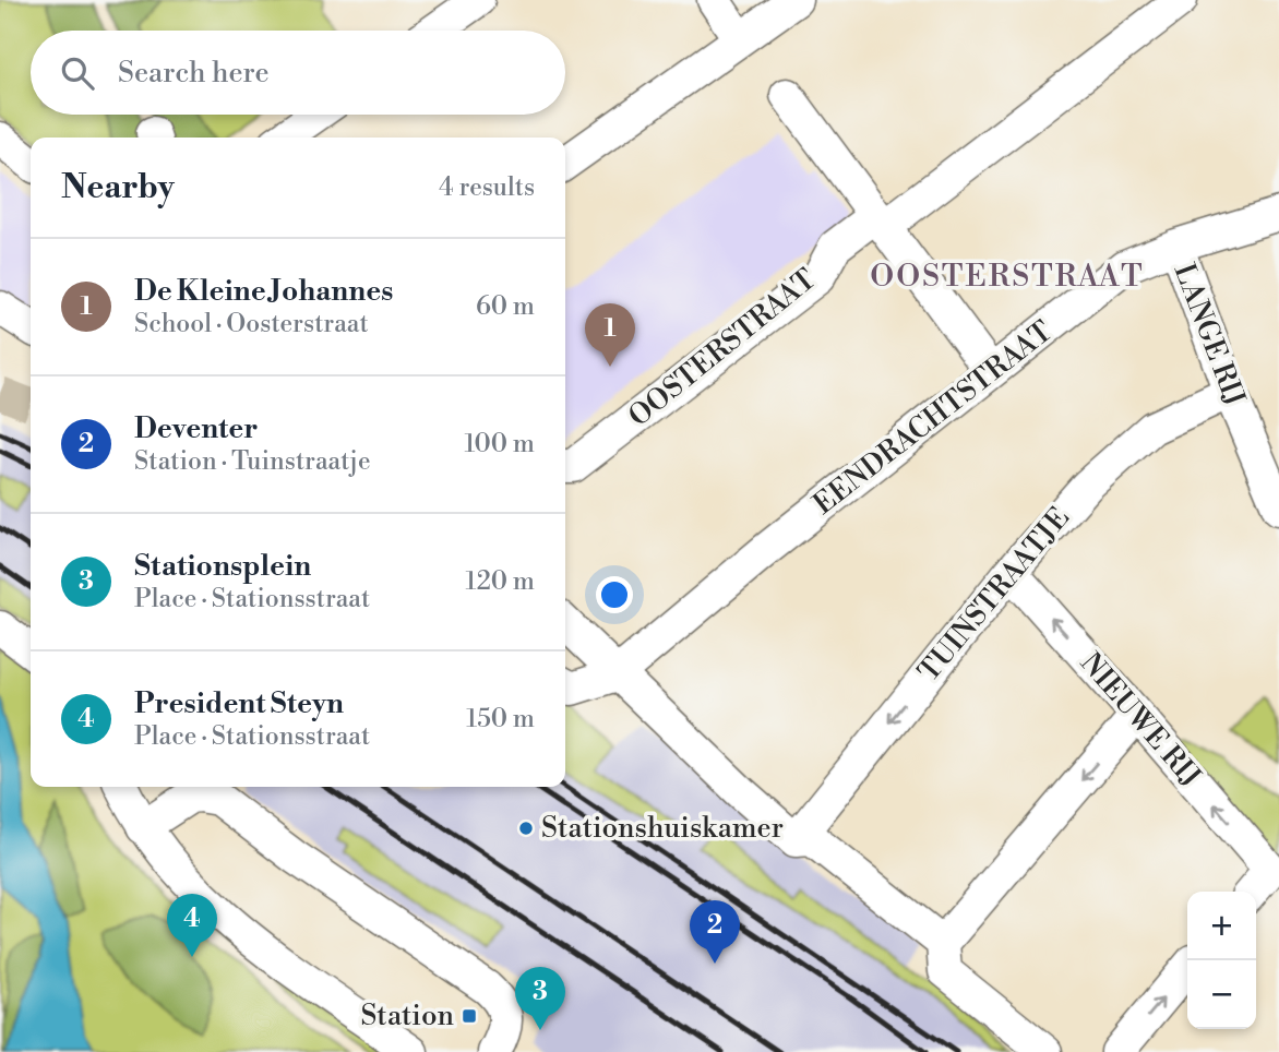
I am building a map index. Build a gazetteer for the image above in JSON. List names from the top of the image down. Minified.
{"streets":{"street":["LANGE RIJ","OOSTERSTRAAT","EENDRACHTSTRAAT","TUINSTRAATJE","NIEUWE RIJ"]},"crossings":[["LANGE RIJ","EENDRACHTSTRAAT"],["LANGE RIJ","TUINSTRAATJE"],["TUINSTRAATJE","NIEUWE RIJ"]],"one_way":["NIEUWE RIJ"],"districts":["OOSTERSTRAAT"],"places":{"other":["Stationshuiskamer"],"transit":["Station"]},"page":{"search":"Search here","heading":["Nearby","4 results"],"list":[{"mark":"1","name":"De Kleine Johannes","note":"School · Oosterstraat","value":"60 m"},{"mark":"2","name":"Deventer","note":"Station · Tuinstraatje","value":"100 m"},{"mark":"3","name":"Stationsplein","note":"Place · Stationsstraat","value":"120 m"},{"mark":"4","name":"President Steyn","note":"Place · Stationsstraat","value":"150 m"}],"pins":["1","4","2","3"],"map_buttons":["+","−"]}}
